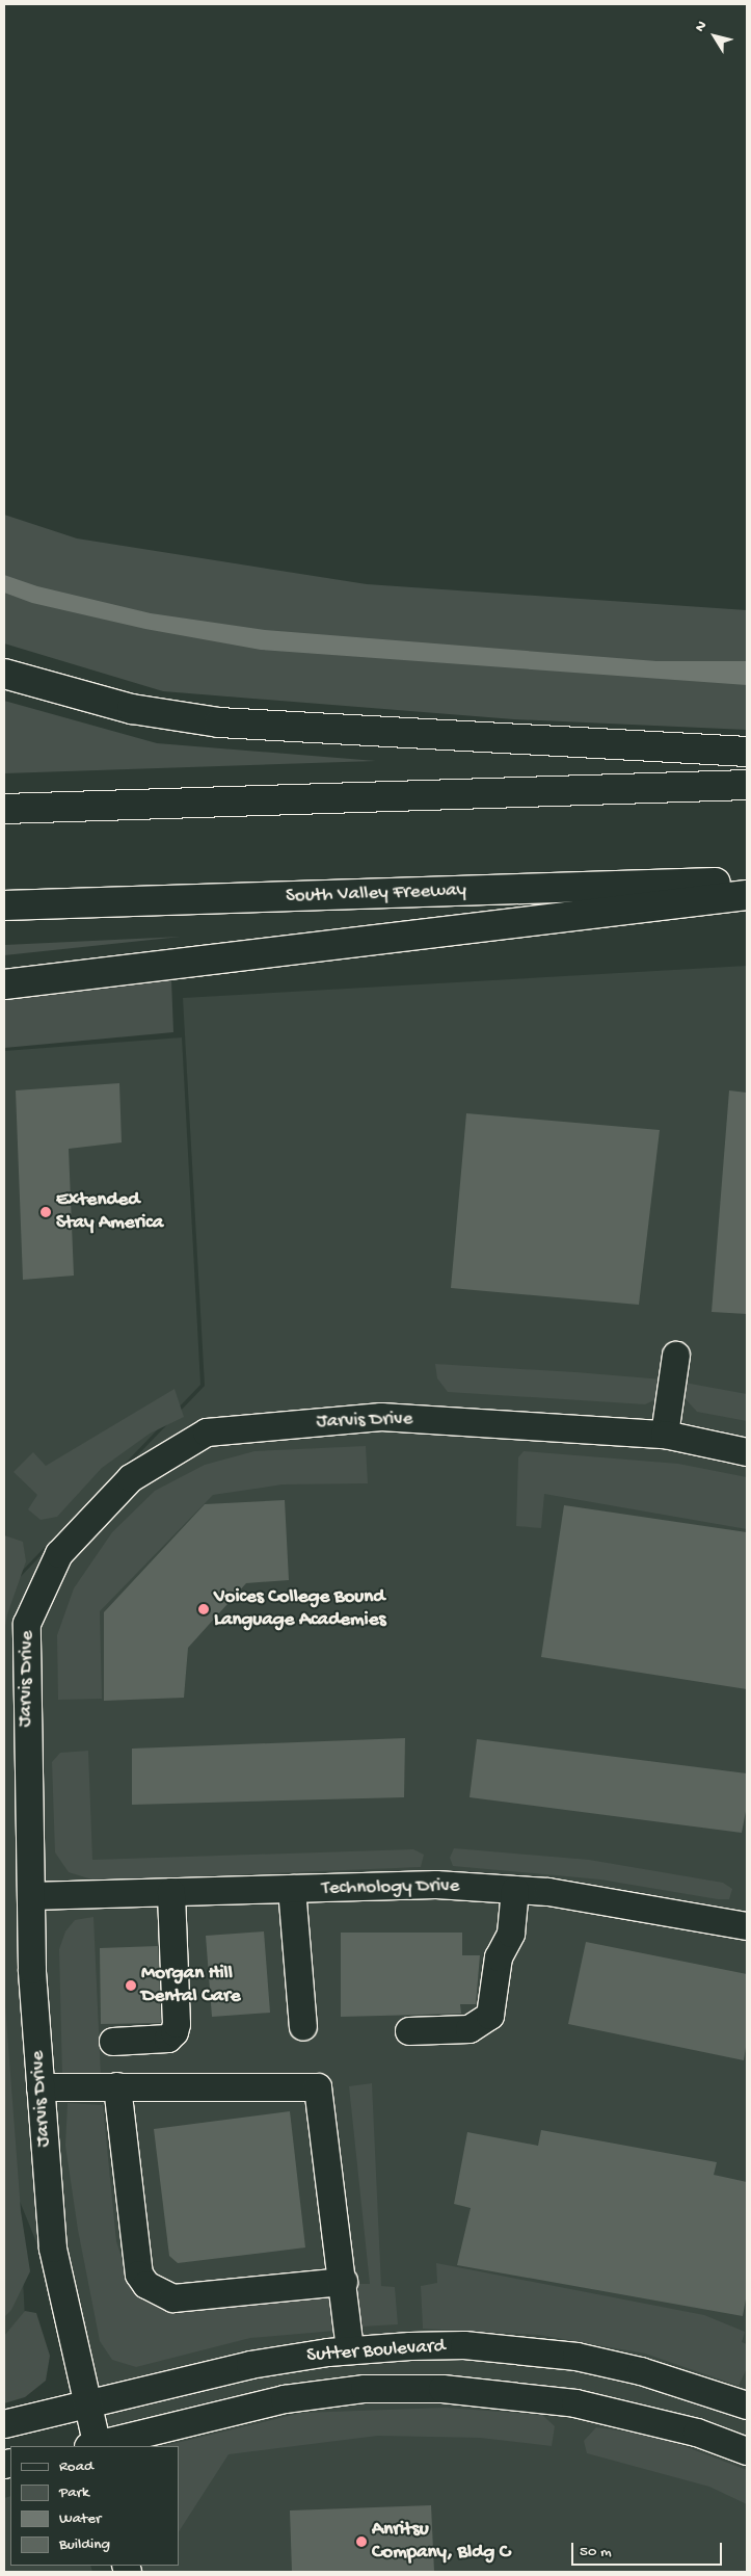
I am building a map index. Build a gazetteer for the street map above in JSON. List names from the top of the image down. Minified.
{"streets":{"highway":["South Valley Freeway"],"street":["Jarvis Drive","Technology Drive","Sutter Boulevard"]},"crossings":[["Jarvis Drive","Technology Drive"],["Jarvis Drive","Sutter Boulevard"]],"places":["Extended Stay America","Voices College Bound Language Academies","Morgan Hill Dental Care","Anritsu Company, Bldg C"],"legend":["Road","Park","Water","Building"],"scale_bar":"50 m","north":"top left"}
